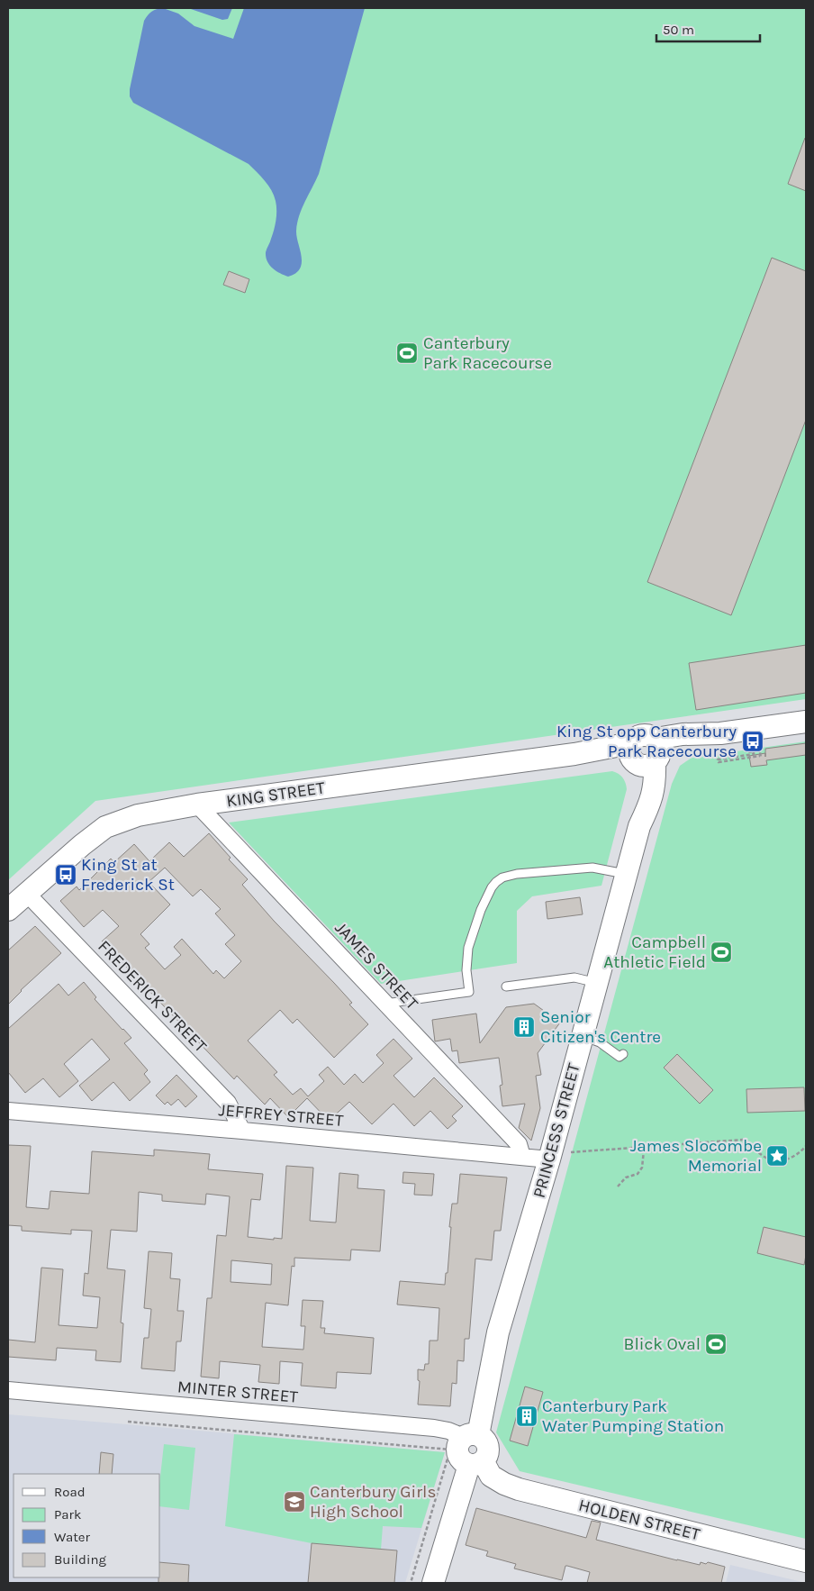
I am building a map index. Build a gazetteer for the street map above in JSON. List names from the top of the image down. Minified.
{"streets":{"street":["KING STREET","JAMES STREET","FREDERICK STREET","JEFFREY STREET","PRINCESS STREET","MINTER STREET","HOLDEN STREET"]},"crossings":[["KING STREET","JAMES STREET"],["KING STREET","FREDERICK STREET"],["KING STREET","PRINCESS STREET"],["JAMES STREET","JEFFREY STREET"],["FREDERICK STREET","JEFFREY STREET"],["JEFFREY STREET","PRINCESS STREET"],["PRINCESS STREET","MINTER STREET"]],"places":{"sports":["Canterbury Park Racecourse","Campbell Athletic Field","Blick Oval"],"bus stop":["King St opp Canterbury Park Racecourse","King St at Frederick St"],"building":["Senior Citizen's Centre","Canterbury Park Water Pumping Station"],"place":["James Slocombe Memorial"],"school or university":["Canterbury Girls High School"]},"legend":["Road","Park","Water","Building"],"scale_bar":"50 m"}
